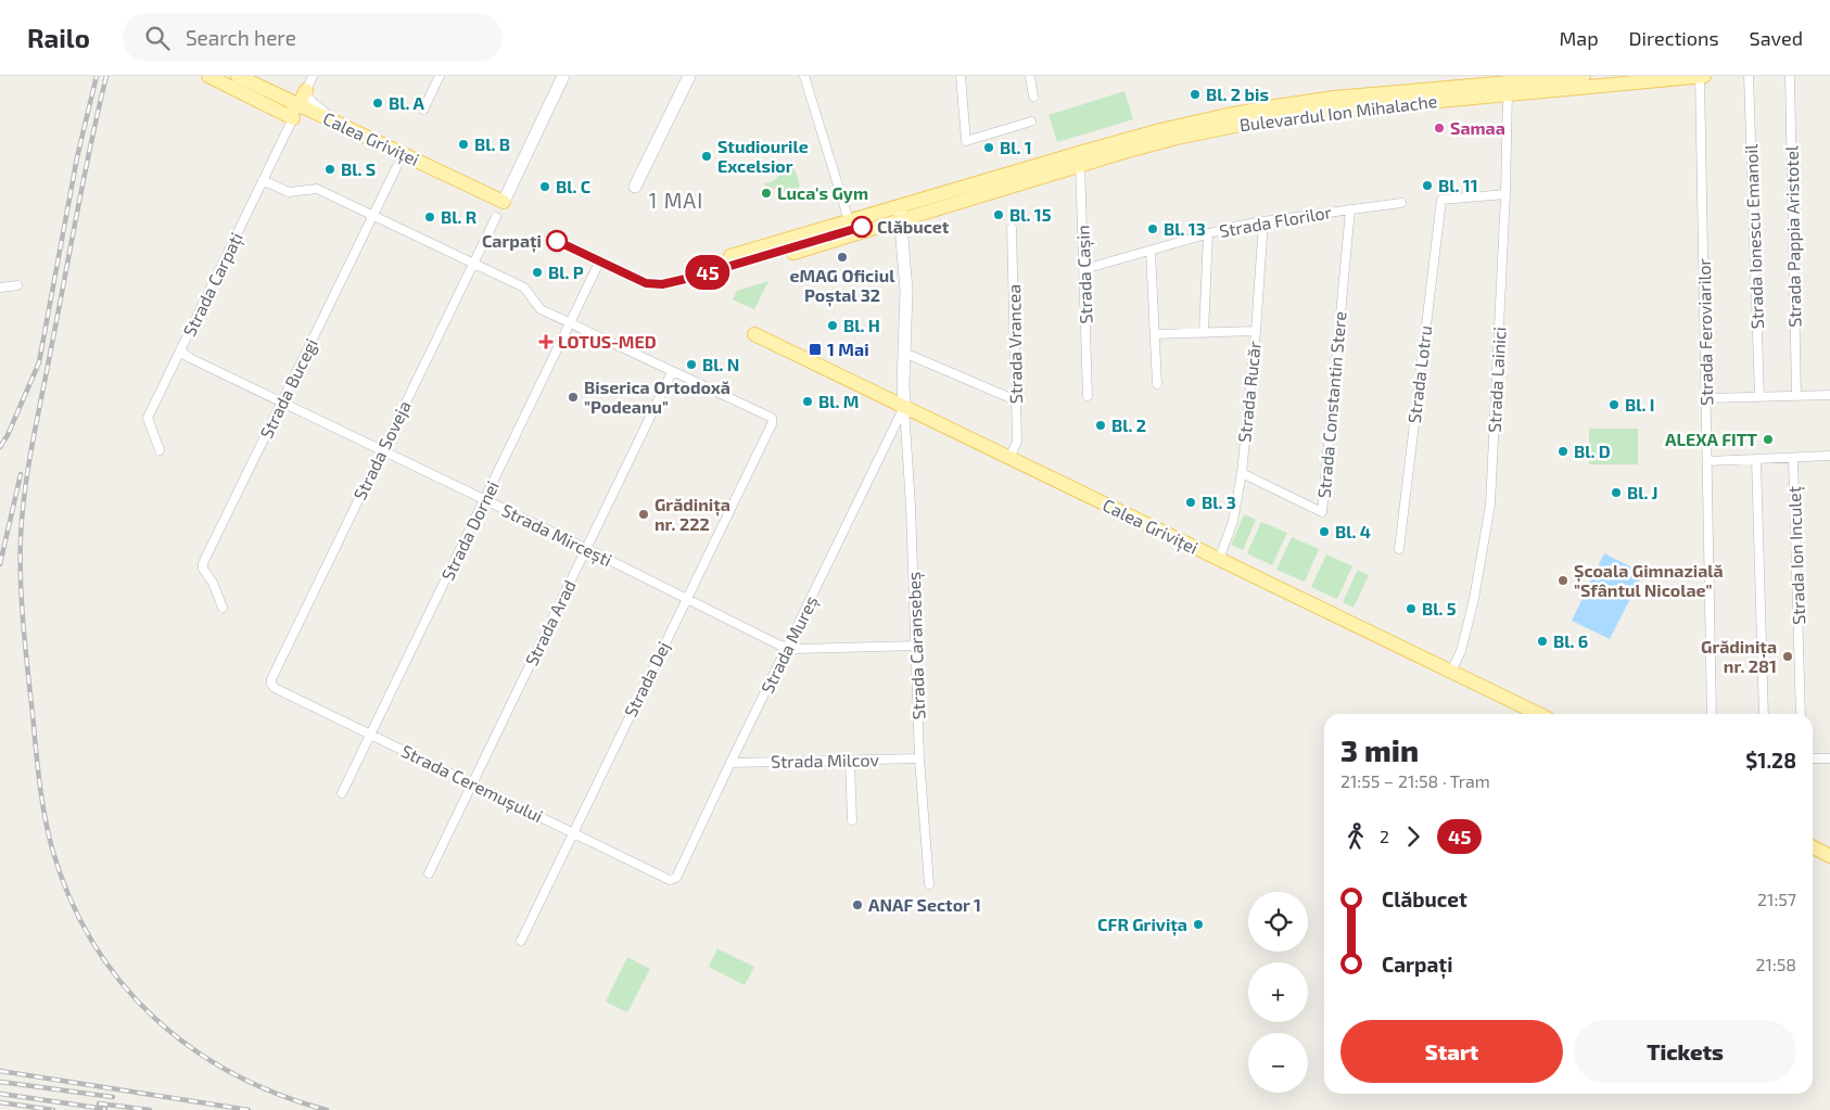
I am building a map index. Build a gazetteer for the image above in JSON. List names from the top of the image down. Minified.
{"streets":{"main road":["Bulevardul Ion Mihalache","Calea Griviței"],"street":["Strada Florilor","Strada Ionescu Emanoil","Strada Pappia Aristotel","Strada Cașin","Strada Carpați","Strada Feroviarilor","Strada Vrancea","Strada Lotru","Strada Lainici","Strada Bucegi","Strada Rucăr","Strada Constantin Stere","Strada Soveja","Strada Dornei","Strada Mircești","Strada Ion Inculeț","Strada Arad","Strada Mureș","Strada Caransebeș","Strada Dej","Strada Milcov","Strada Ceremușului"]},"crossings":[["Bulevardul Ion Mihalache","Strada Cașin"],["Bulevardul Ion Mihalache","Strada Feroviarilor"],["Bulevardul Ion Mihalache","Strada Lainici"],["Calea Griviței","Strada Vrancea"],["Calea Griviței","Strada Lainici"],["Calea Griviței","Strada Rucăr"],["Calea Griviței","Strada Mureș"],["Calea Griviței","Strada Caransebeș"],["Strada Florilor","Strada Cașin"],["Strada Florilor","Strada Rucăr"],["Strada Florilor","Strada Constantin Stere"],["Strada Carpați","Strada Mircești"],["Strada Lotru","Strada Lainici"],["Strada Bucegi","Strada Mircești"],["Strada Rucăr","Strada Constantin Stere"],["Strada Soveja","Strada Mircești"],["Strada Soveja","Strada Ceremușului"],["Strada Dornei","Strada Mircești"],["Strada Dornei","Strada Ceremușului"],["Strada Mircești","Strada Arad"],["Strada Mircești","Strada Mureș"],["Strada Mircești","Strada Caransebeș"],["Strada Mircești","Strada Dej"],["Strada Arad","Strada Dej"],["Strada Arad","Strada Ceremușului"],["Strada Mureș","Strada Caransebeș"],["Strada Mureș","Strada Milcov"],["Strada Mureș","Strada Ceremușului"],["Strada Caransebeș","Strada Milcov"],["Strada Dej","Strada Ceremușului"]],"districts":["1 MAI"],"places":{"other":["Bl. 2 bis","Bl. A","Samaa","Bl. B","Bl. 1","Studiourile Excelsior","Bl. S","Bl. 11","Bl. C","Luca's Gym","Bl. 15","Bl. R","Clăbucet","Bl. 13","Carpați","eMAG Oficiul Poștal 32","Bl. P","Bl. H","Bl. N","Biserica Ortodoxă \"Podeanu\"","Bl. M","Bl. I","Bl. 2","ALEXA FITT","Bl. D","Bl. J","Bl. 3","Grădinița nr. 222","Bl. 4","Școala Gimnazială \"Sfântul Nicolae\"","Bl. 5","Bl. 6","Grădinița nr. 281","ANAF Sector 1","CFR Grivița"],"health":["LOTUS-MED"],"transit":["1 Mai"]},"lines":["tram line 45"],"page":{"header":"Railo","search":"Search here","nav":["Map","Directions","Saved"],"on_map":"45","heading":["3 min","21:55 – 21:58 · Tram","$1.28"],"legs":["2","45"],"list":[{"name":"Clăbucet","value":"21:57"},{"name":"Carpați","value":"21:58"}],"map_buttons":["+","−"],"buttons":["Start","Tickets"]}}
